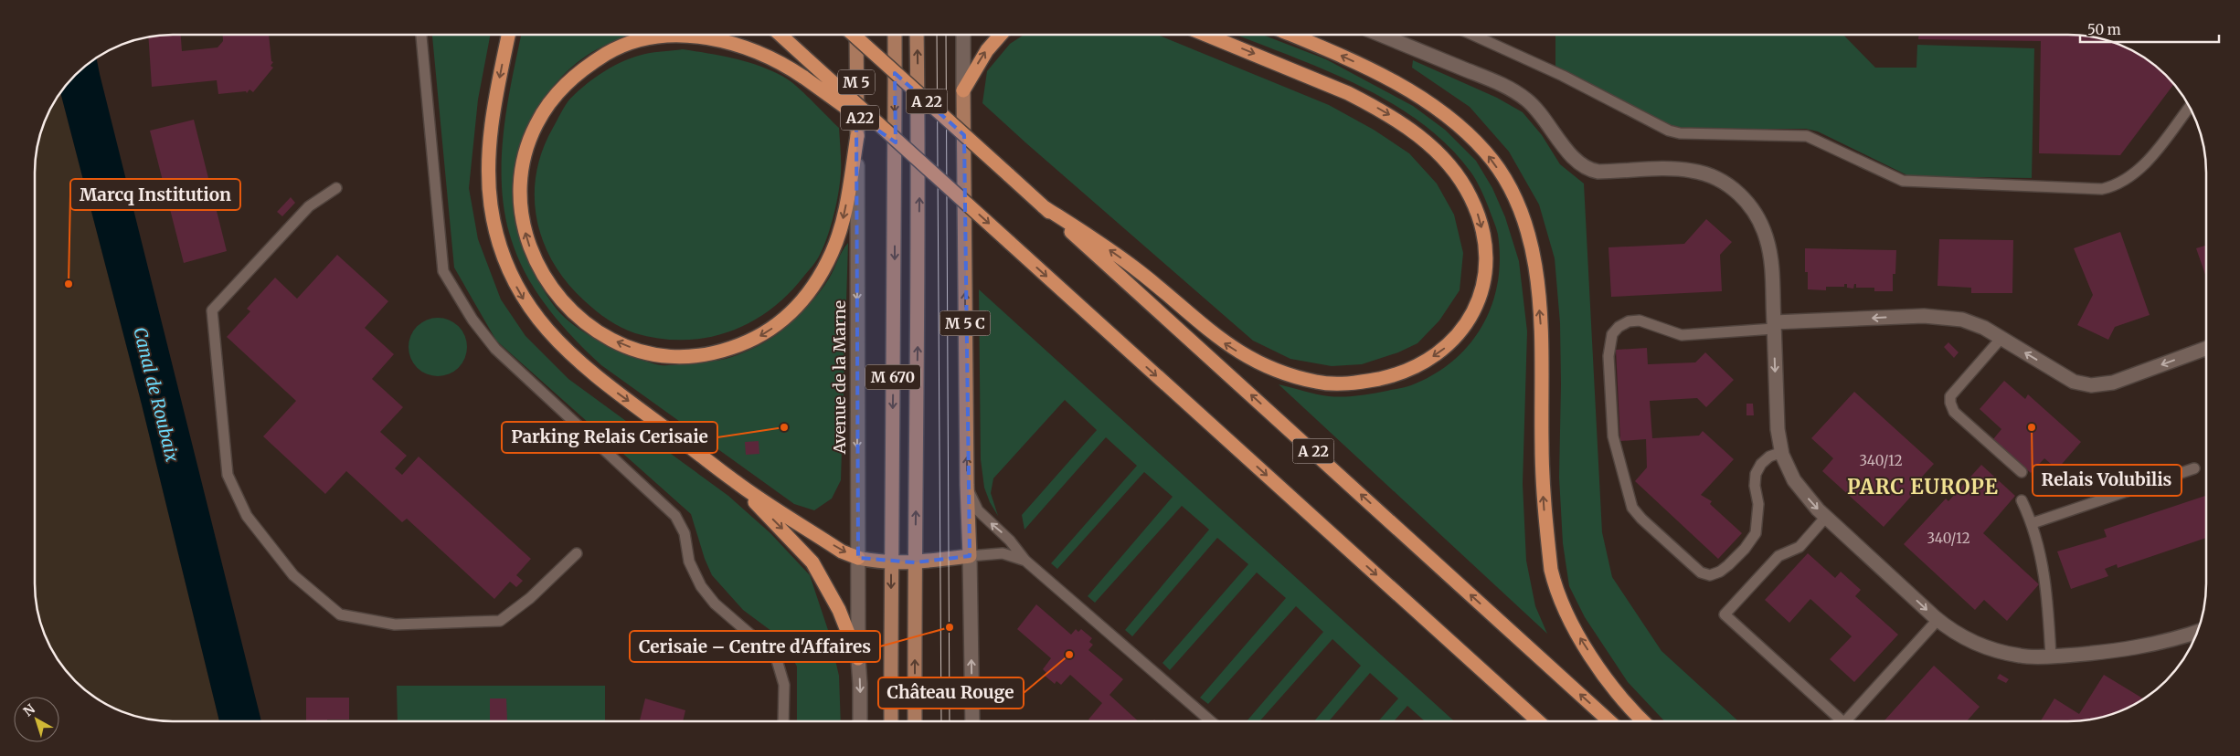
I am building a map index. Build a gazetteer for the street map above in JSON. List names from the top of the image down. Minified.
{"streets":{"highway":["A 22","A22"],"main road":["M 5","M 5 C","Avenue de la Marne","M 670"]},"crossings":[["A22","Avenue de la Marne"]],"districts":["PARC EUROPE"],"water":["Canal de Roubaix"],"places":["Marcq Institution","Parking Relais Cerisaie","Relais Volubilis","Cerisaie – Centre d'Affaires","Château Rouge"],"house_numbers":["340/12","340/12"],"scale_bar":"50 m","north":"top left"}
